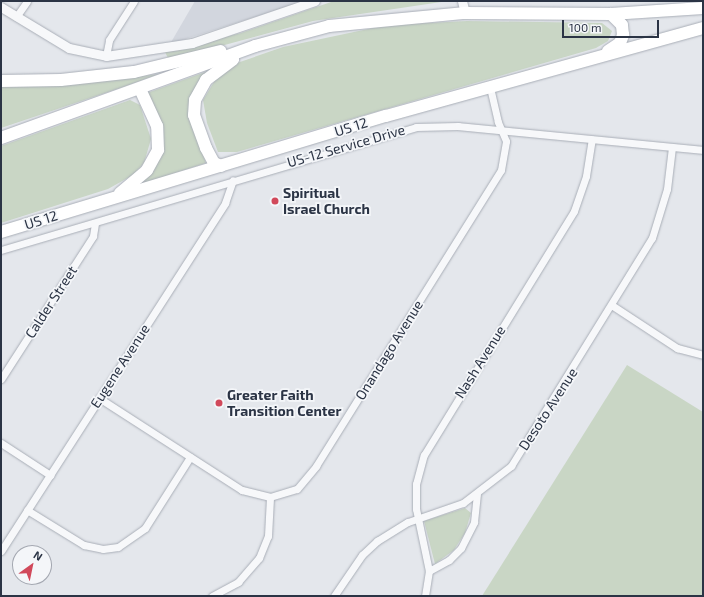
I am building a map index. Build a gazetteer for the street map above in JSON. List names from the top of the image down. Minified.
{"streets":{"highway":["US 12"],"street":["US-12 Service Drive","Calder Street","Onandago Avenue","Nash Avenue","Eugene Avenue","Desoto Avenue"]},"crossings":[["US 12","Onandago Avenue"],["US-12 Service Drive","Calder Street"],["US-12 Service Drive","Onandago Avenue"],["US-12 Service Drive","Nash Avenue"],["US-12 Service Drive","Eugene Avenue"],["US-12 Service Drive","Desoto Avenue"],["Nash Avenue","Desoto Avenue"]],"places":["Spiritual Israel Church","Greater Faith Transition Center"],"scale_bar":"100 m","north":"top right"}
